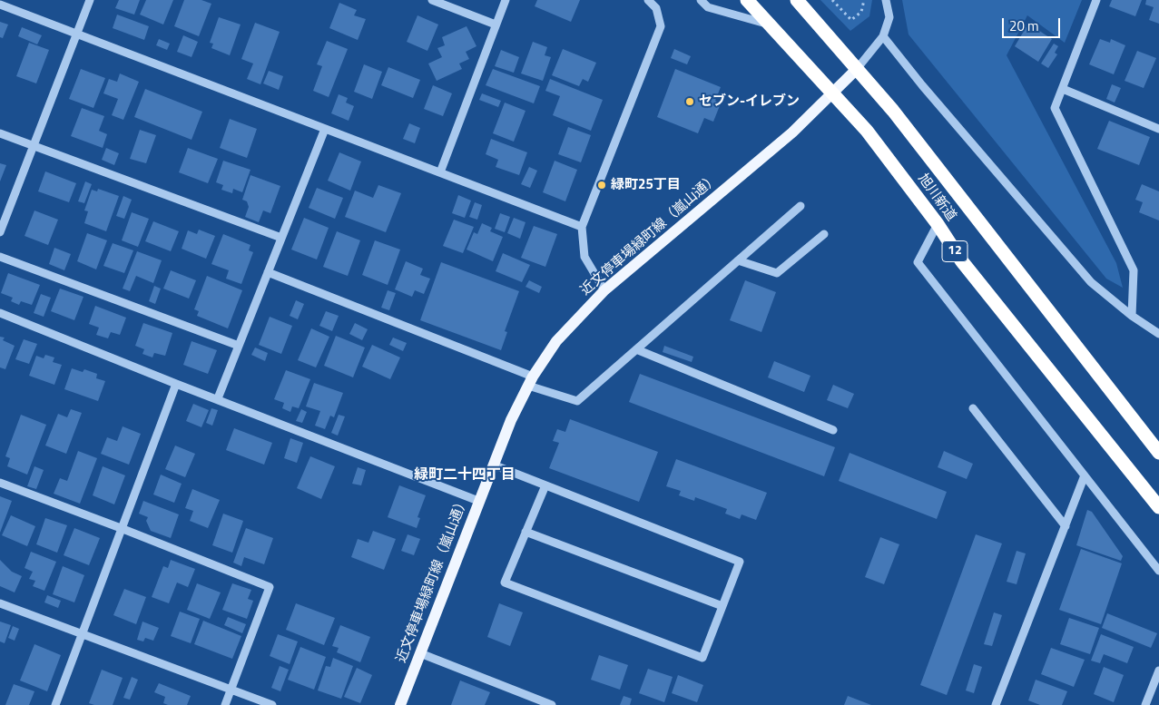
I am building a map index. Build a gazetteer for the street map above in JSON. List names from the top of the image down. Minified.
{"streets":{"highway":["旭川新道","12"],"main road":["近文停車場緑町線（嵐山通）"]},"crossings":[["旭川新道","近文停車場緑町線（嵐山通）"]],"districts":["緑町二十四丁目"],"places":["セブン-イレブン","緑町25丁目"],"scale_bar":"20 m"}
